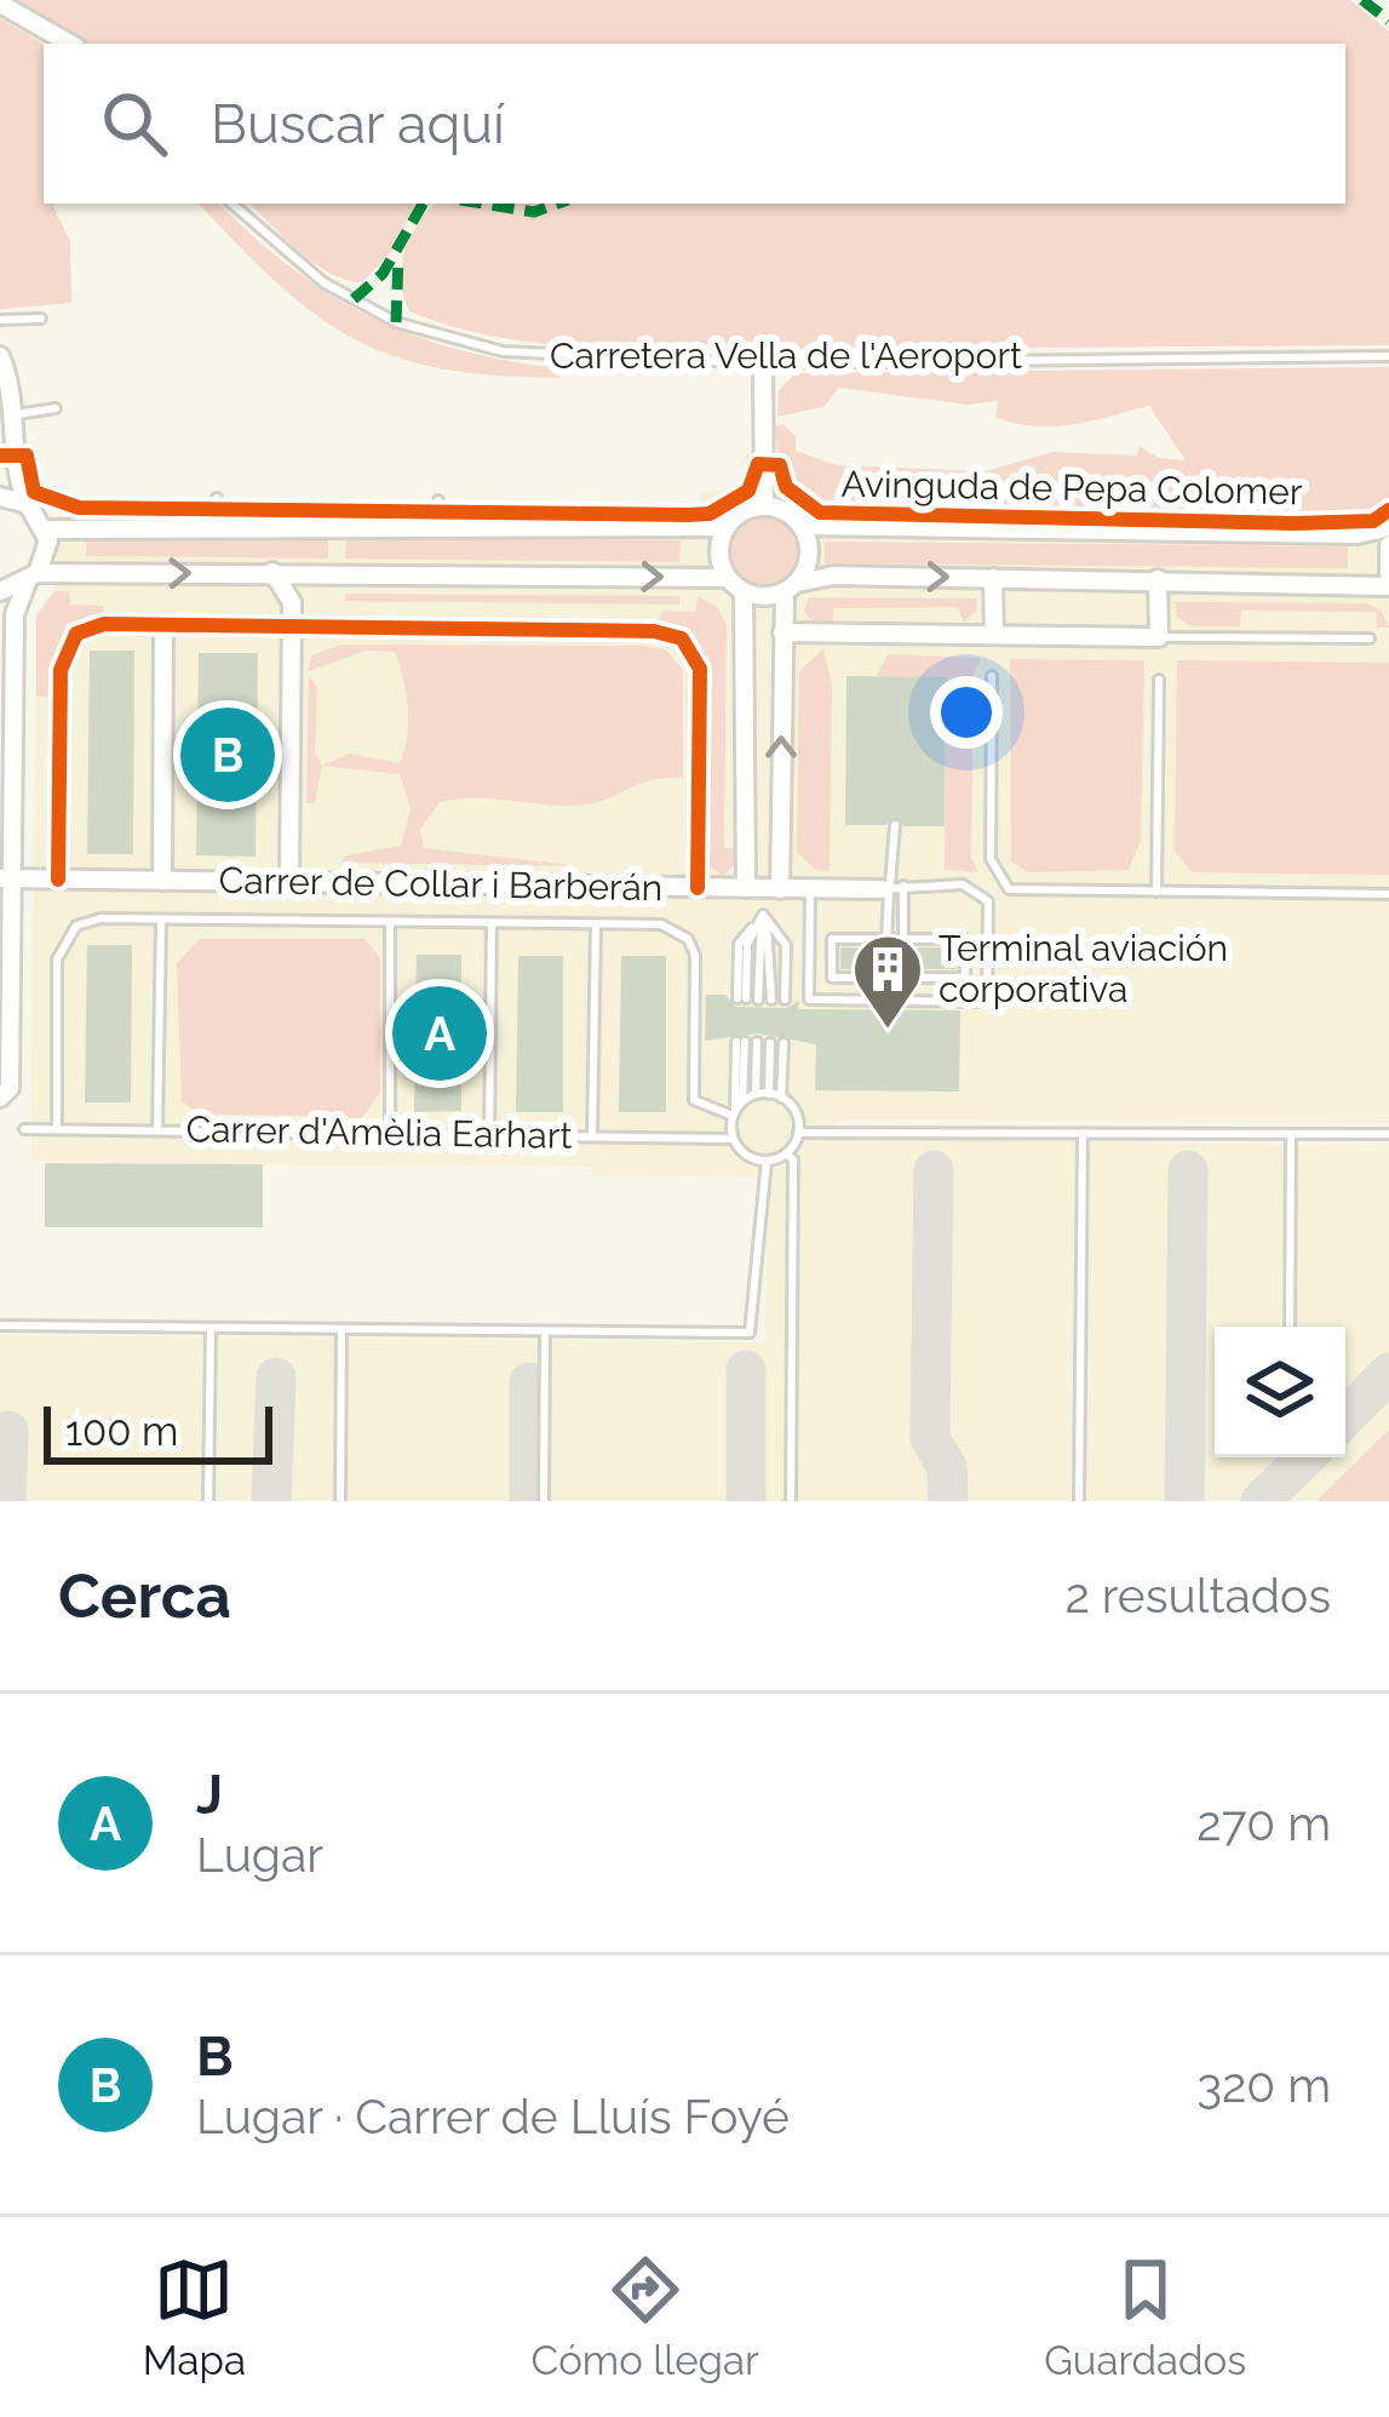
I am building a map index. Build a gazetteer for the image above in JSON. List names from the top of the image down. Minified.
{"streets":{"street":["Avinguda de Pepa Colomer","Carrer de Collar i Barberán"],"lane":["Carretera Vella de l'Aeroport","Carrer d'Amèlia Earhart"]},"places":{"building":["Terminal aviación corporativa"]},"scale_bar":"100 m","page":{"search":"Buscar aquí","pins":["B","A"],"scale":"100 m","heading":["Cerca","2 resultados"],"list":[{"mark":"A","name":"J","note":"Lugar","value":"270 m"},{"mark":"B","name":"B","note":"Lugar · Carrer de Lluís Foyé","value":"320 m"}],"nav":["Mapa","Cómo llegar","Guardados"]}}
